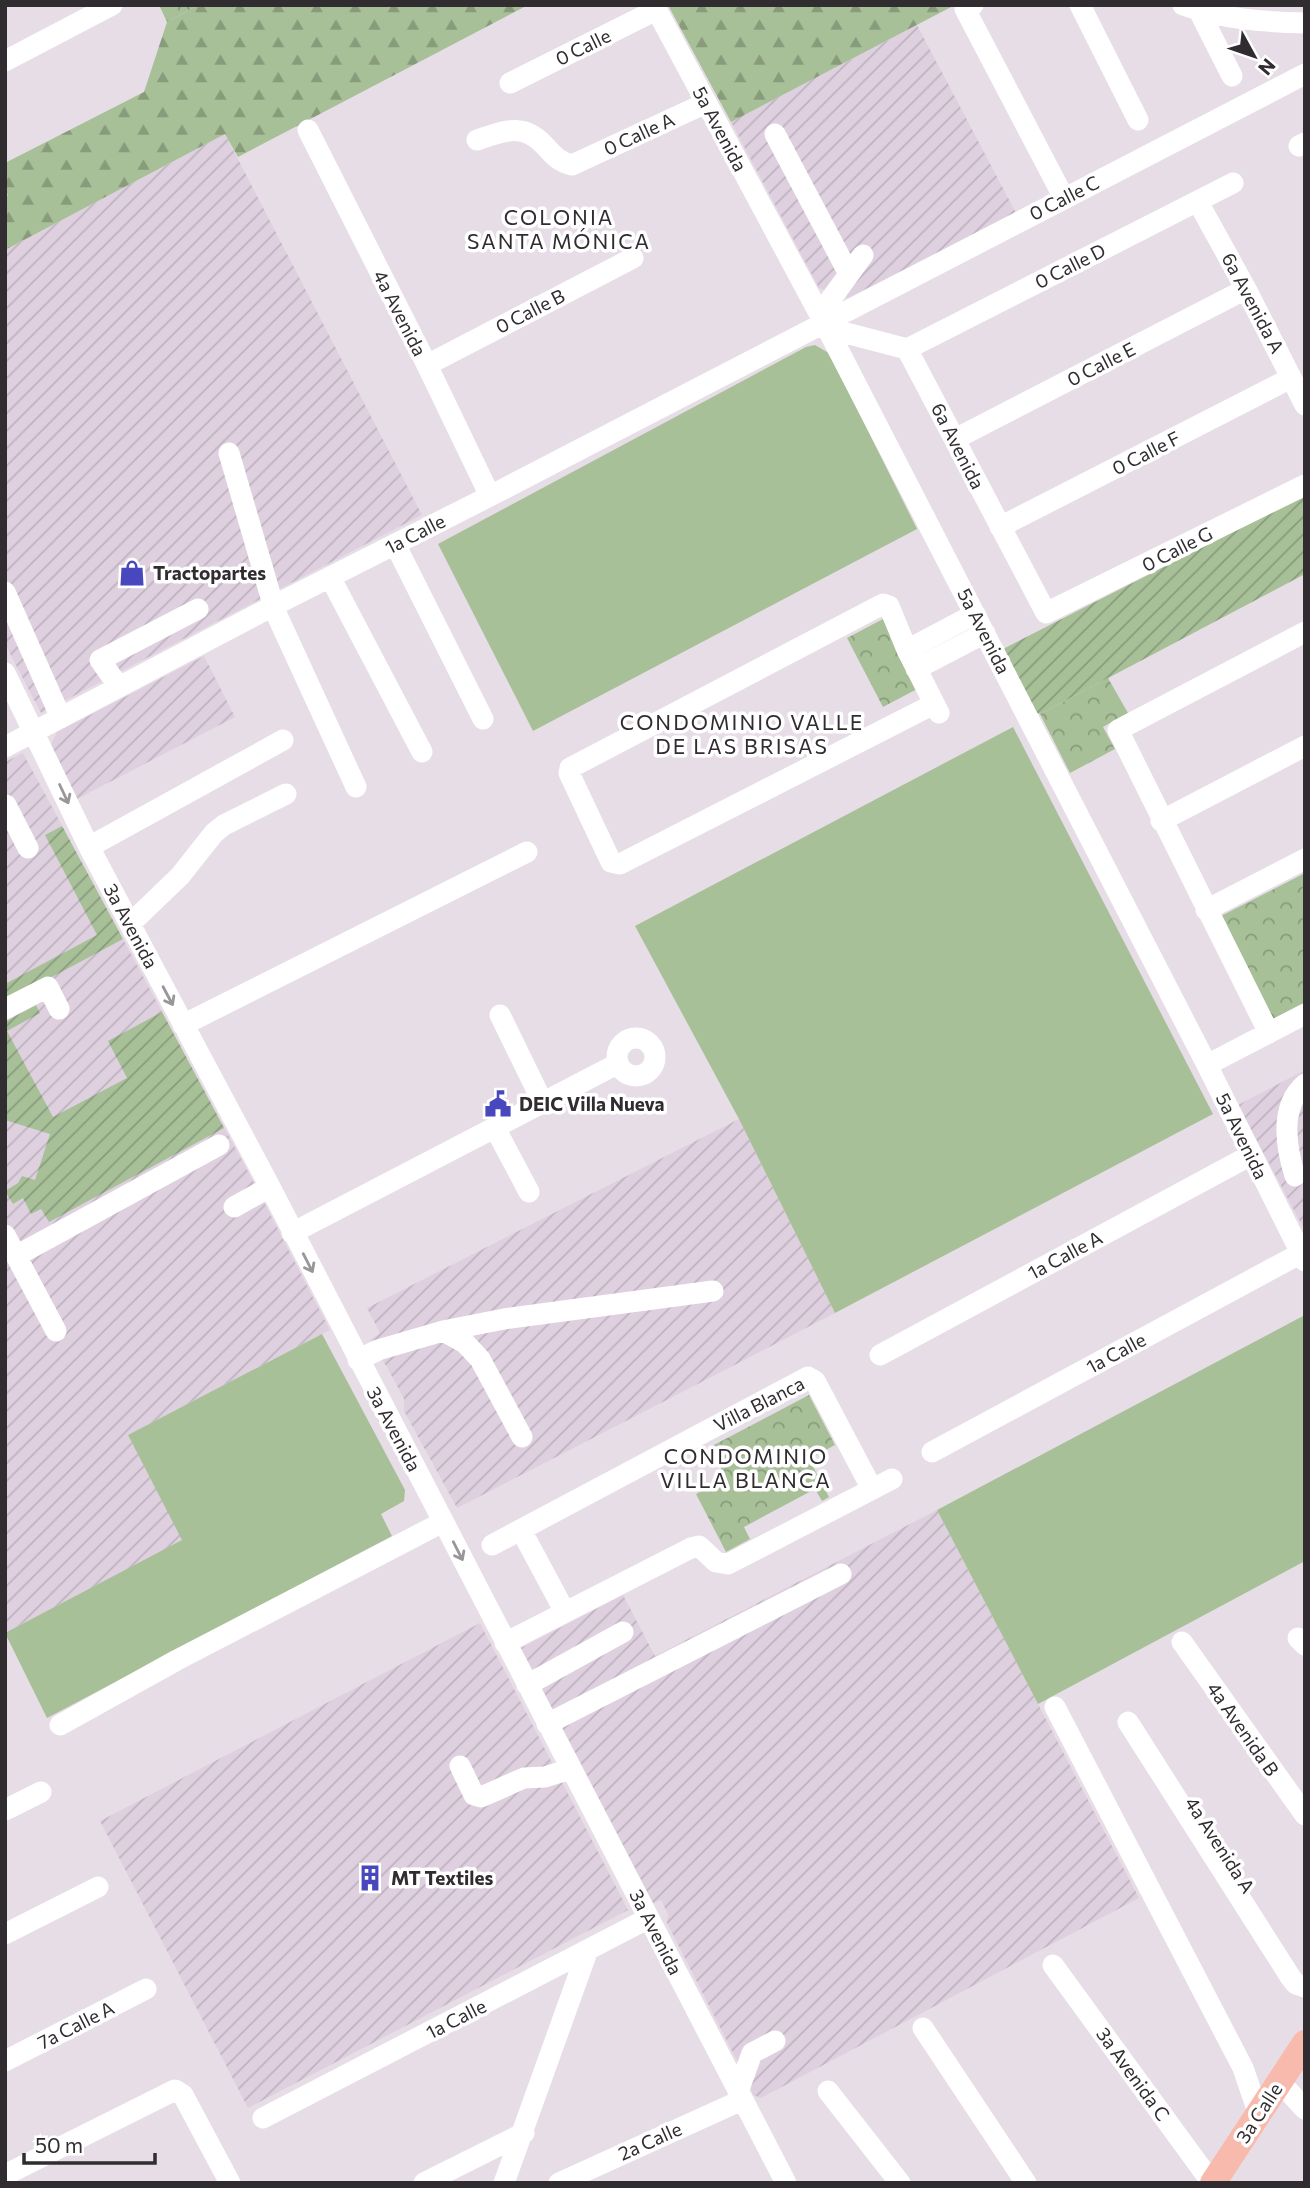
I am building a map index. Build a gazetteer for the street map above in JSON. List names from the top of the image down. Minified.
{"streets":{"main road":["3a Calle"],"street":["0 Calle","5a Avenida","0 Calle A","0 Calle C","0 Calle D","6a Avenida A","0 Calle B","4a Avenida","0 Calle E","6a Avenida","0 Calle F","1a Calle","0 Calle G","3a Avenida","1a Calle A","Villa Blanca","4a Avenida B","4a Avenida A","7a Calle A","3a Avenida C","2a Calle"]},"crossings":[["0 Calle","5a Avenida"],["5a Avenida","0 Calle A"],["5a Avenida","0 Calle C"],["5a Avenida","1a Calle"],["5a Avenida","1a Calle A"],["0 Calle C","1a Calle"],["0 Calle D","6a Avenida A"],["0 Calle D","6a Avenida"],["6a Avenida A","0 Calle E"],["6a Avenida A","0 Calle F"],["0 Calle B","4a Avenida"],["4a Avenida","1a Calle"],["0 Calle E","6a Avenida"],["6a Avenida","0 Calle F"],["6a Avenida","0 Calle G"],["1a Calle","3a Avenida"],["3a Avenida","2a Calle"],["3a Avenida C","3a Calle"]],"districts":["COLONIA SANTA MÓNICA","CONDOMINIO VALLE DE LAS BRISAS","CONDOMINIO VILLA BLANCA"],"places":{"shop":["Tractopartes"],"public building":["DEIC Villa Nueva"],"building":["MT Textiles"]},"scale_bar":"50 m","north":"bottom right"}
